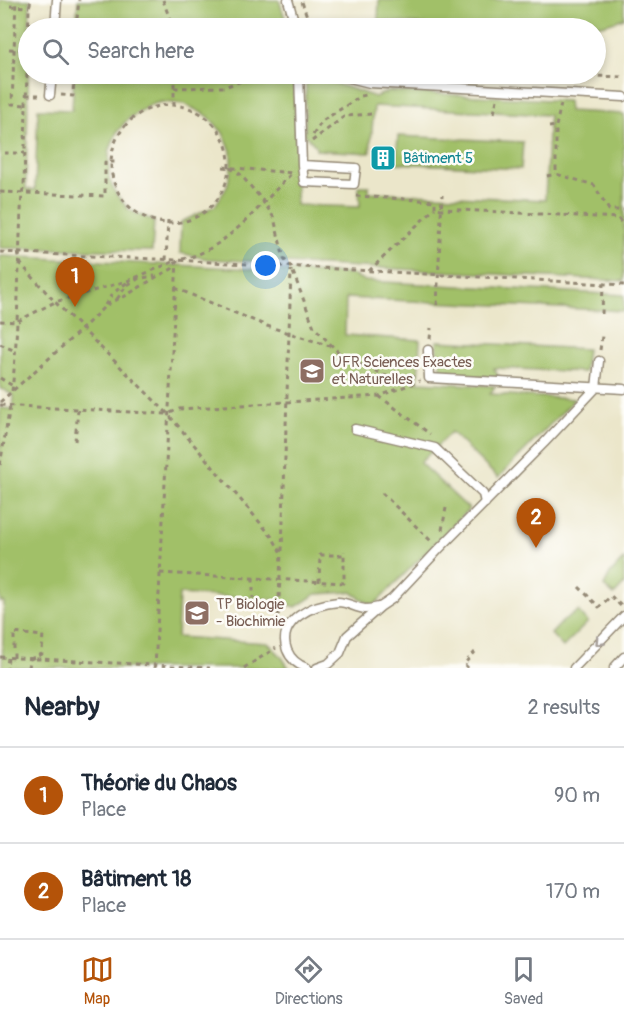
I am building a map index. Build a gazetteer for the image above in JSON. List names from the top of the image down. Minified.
{"places":{"building":["Bâtiment 5"],"school or university":["UFR Sciences Exactes et Naturelles","TP Biologie - Biochimie"]},"page":{"search":"Search here","pins":["1","2"],"heading":["Nearby","2 results"],"list":[{"mark":"1","name":"Théorie du Chaos","note":"Place","value":"90 m"},{"mark":"2","name":"Bâtiment 18","note":"Place","value":"170 m"}],"nav":["Map","Directions","Saved"]}}
